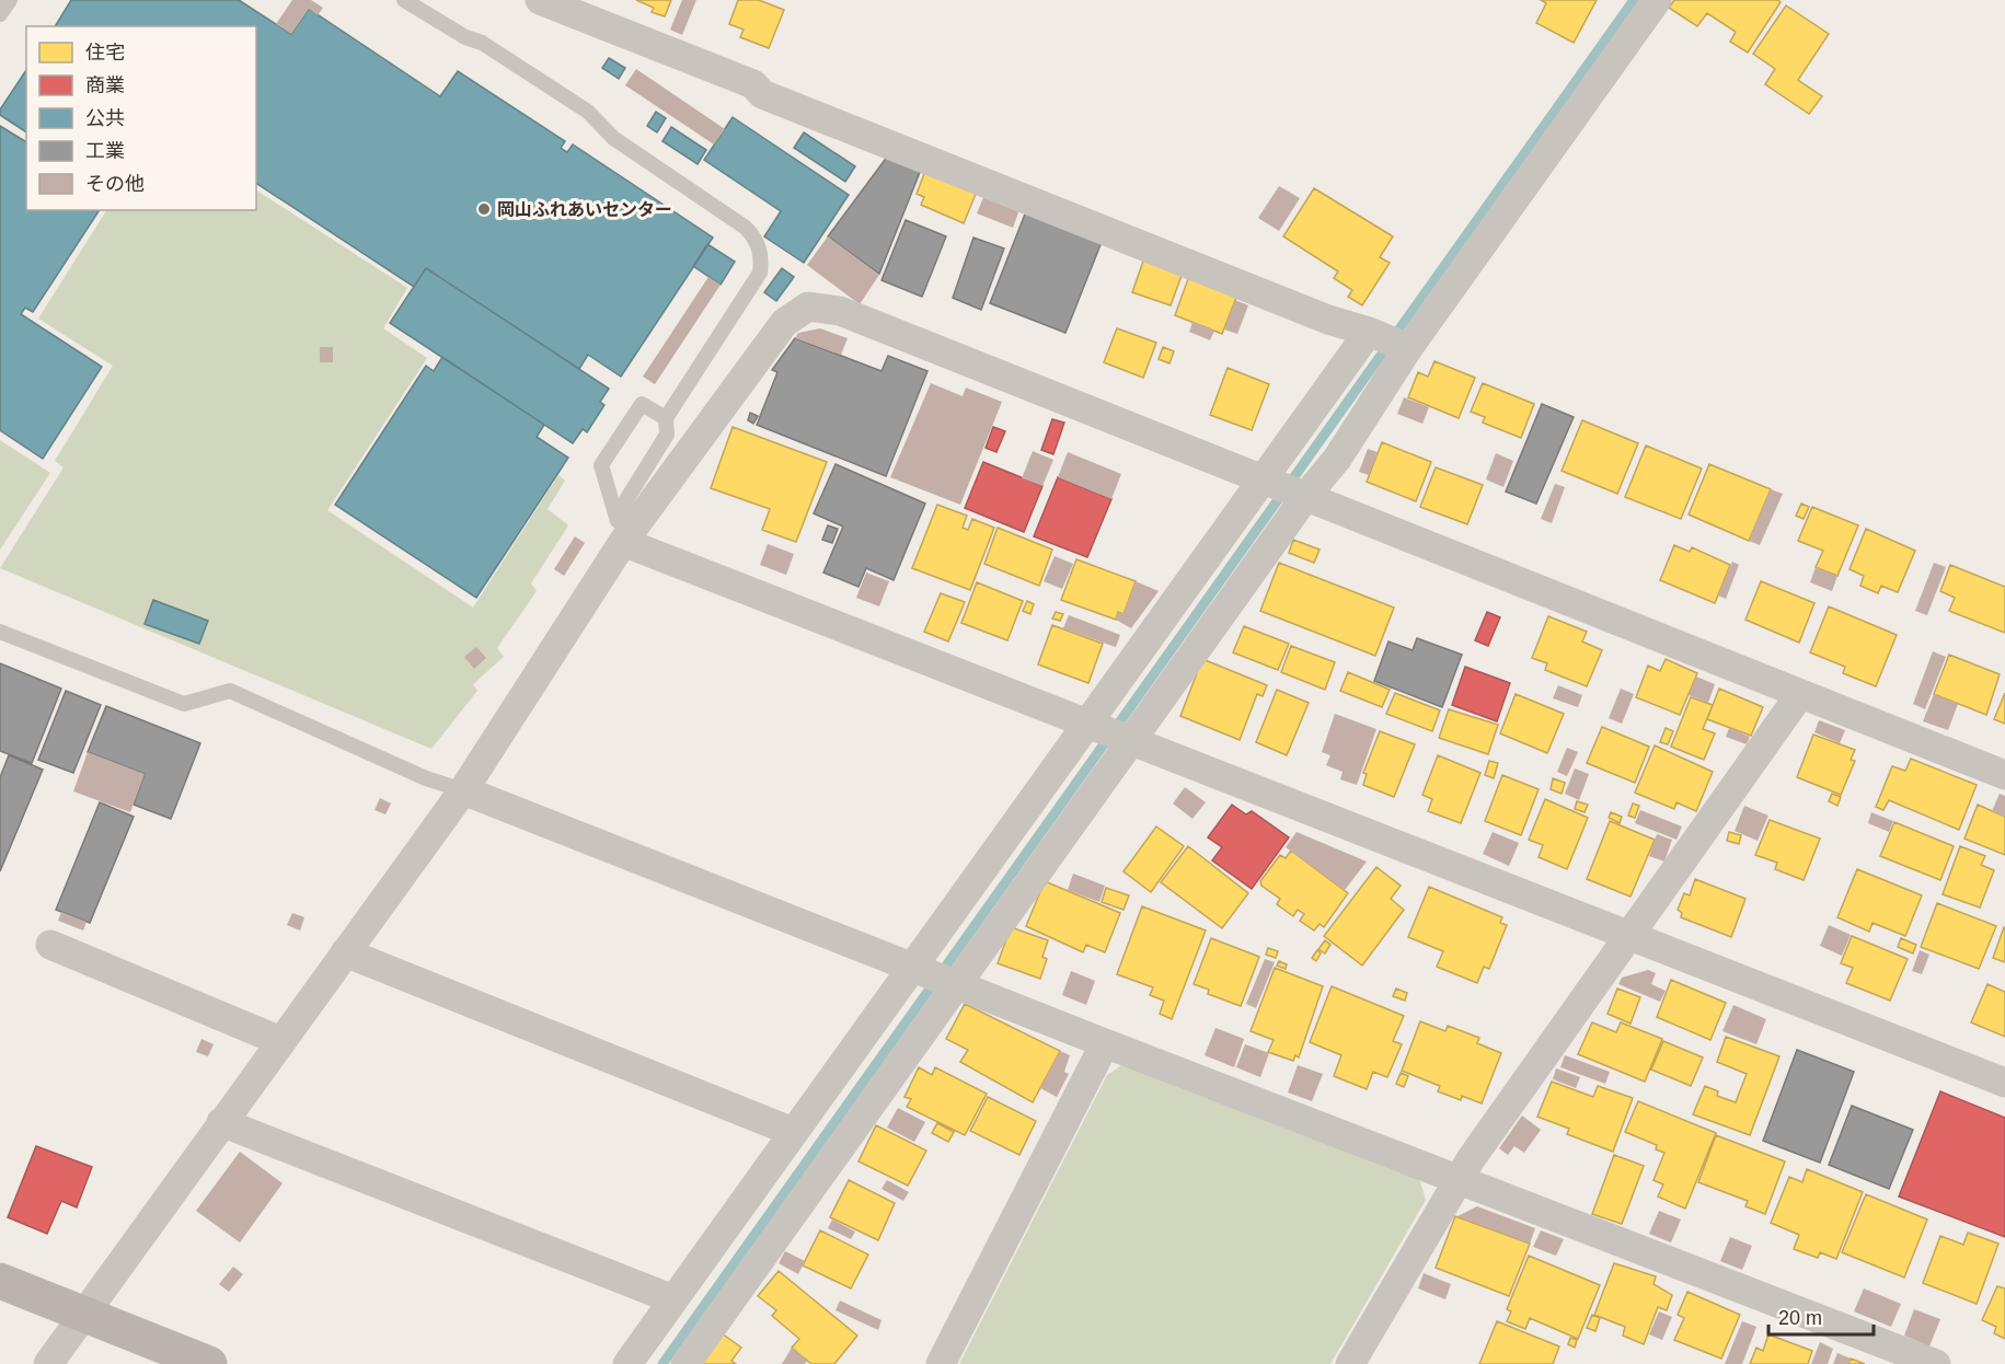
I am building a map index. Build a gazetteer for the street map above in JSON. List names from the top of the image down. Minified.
{"places":["岡山ふれあいセンター"],"legend":["住宅","商業","公共","工業","その他"],"scale_bar":"20 m"}
